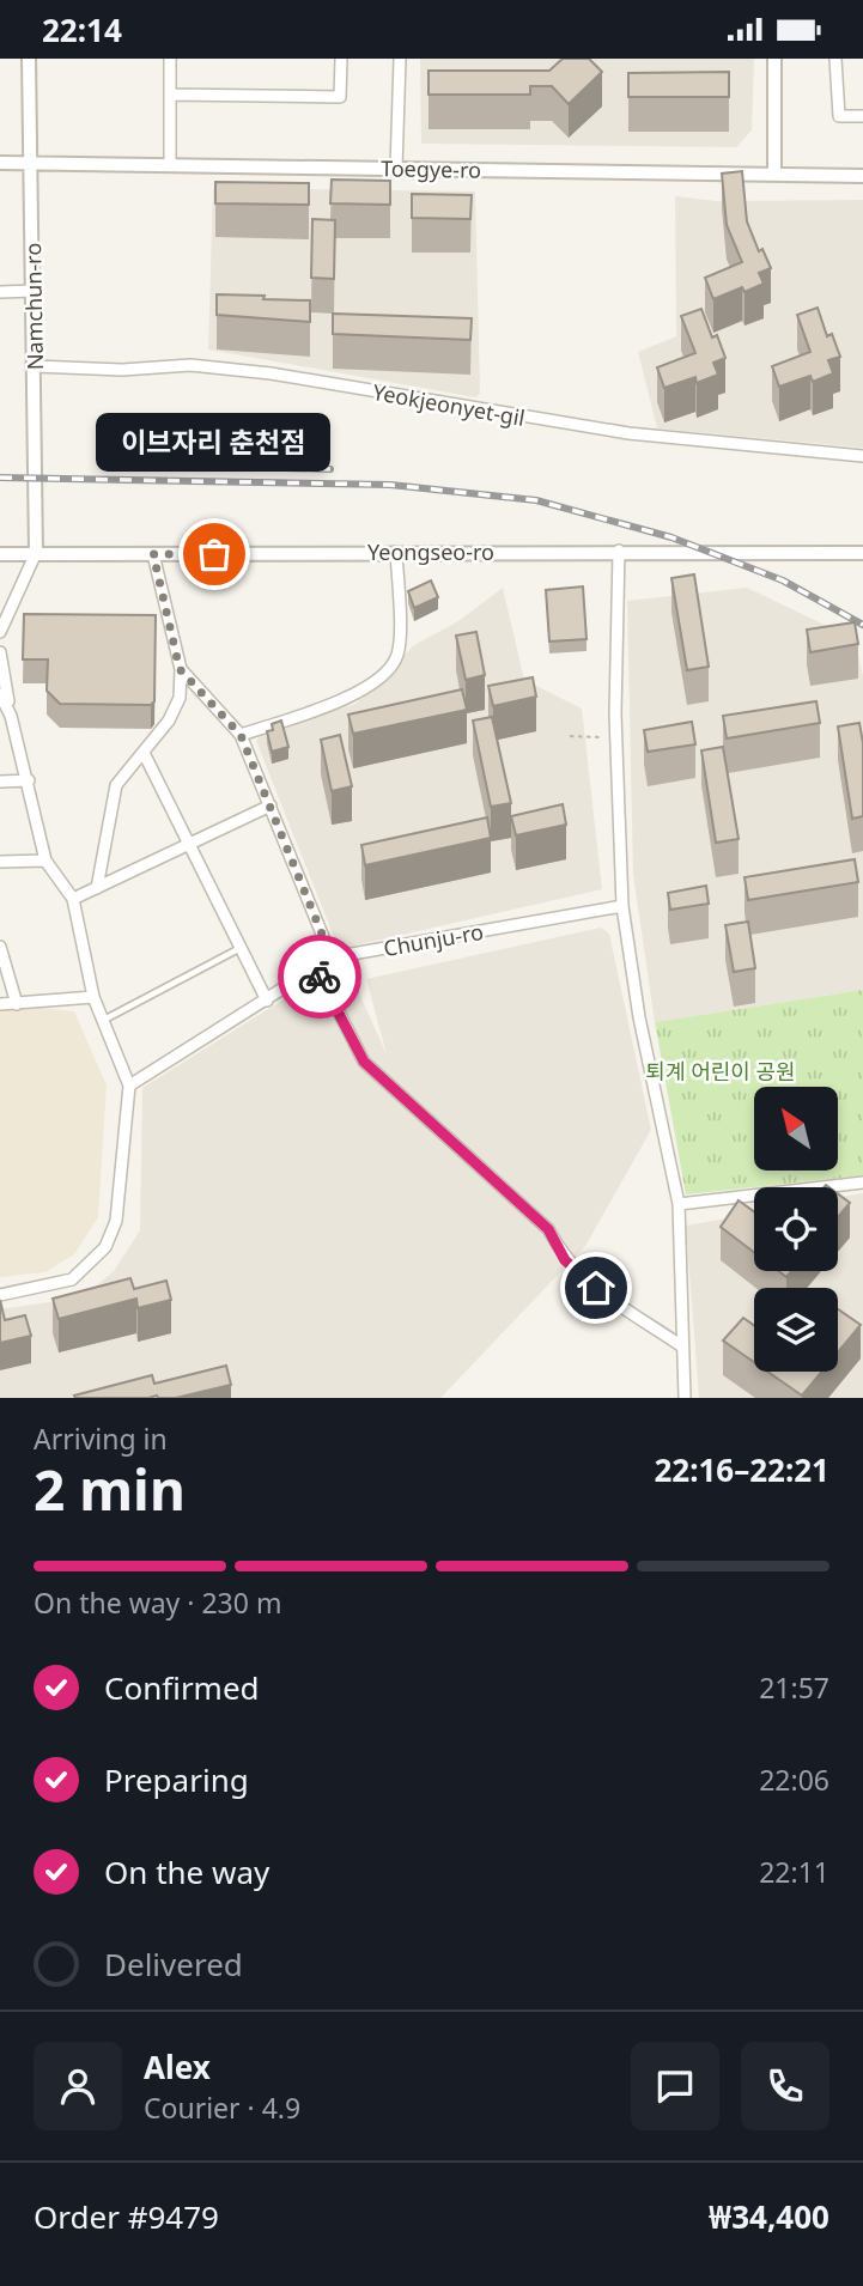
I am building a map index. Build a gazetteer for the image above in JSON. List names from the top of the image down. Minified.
{"streets":{"street":["Toegye-ro","Namchun-ro","Yeokjeonyet-gil","Yeongseo-ro","Chunju-ro"]},"crossings":[["Toegye-ro","Namchun-ro"],["Namchun-ro","Yeokjeonyet-gil"],["Namchun-ro","Yeongseo-ro"]],"parks":["퇴계 어린이 공원"],"places":["이브자리 춘천점"],"north":"top left","page":{"status":"22:14","bubble":"이브자리 춘천점","heading":["2 min","Arriving in","22:16–22:21"],"panel":["Alex","Courier · 4.9","Order #9479","₩34,400"],"bar":"On the way · 230 m","list":[["Confirmed","21:57"],["Preparing","22:06"],["On the way","22:11"],"Delivered"]}}
